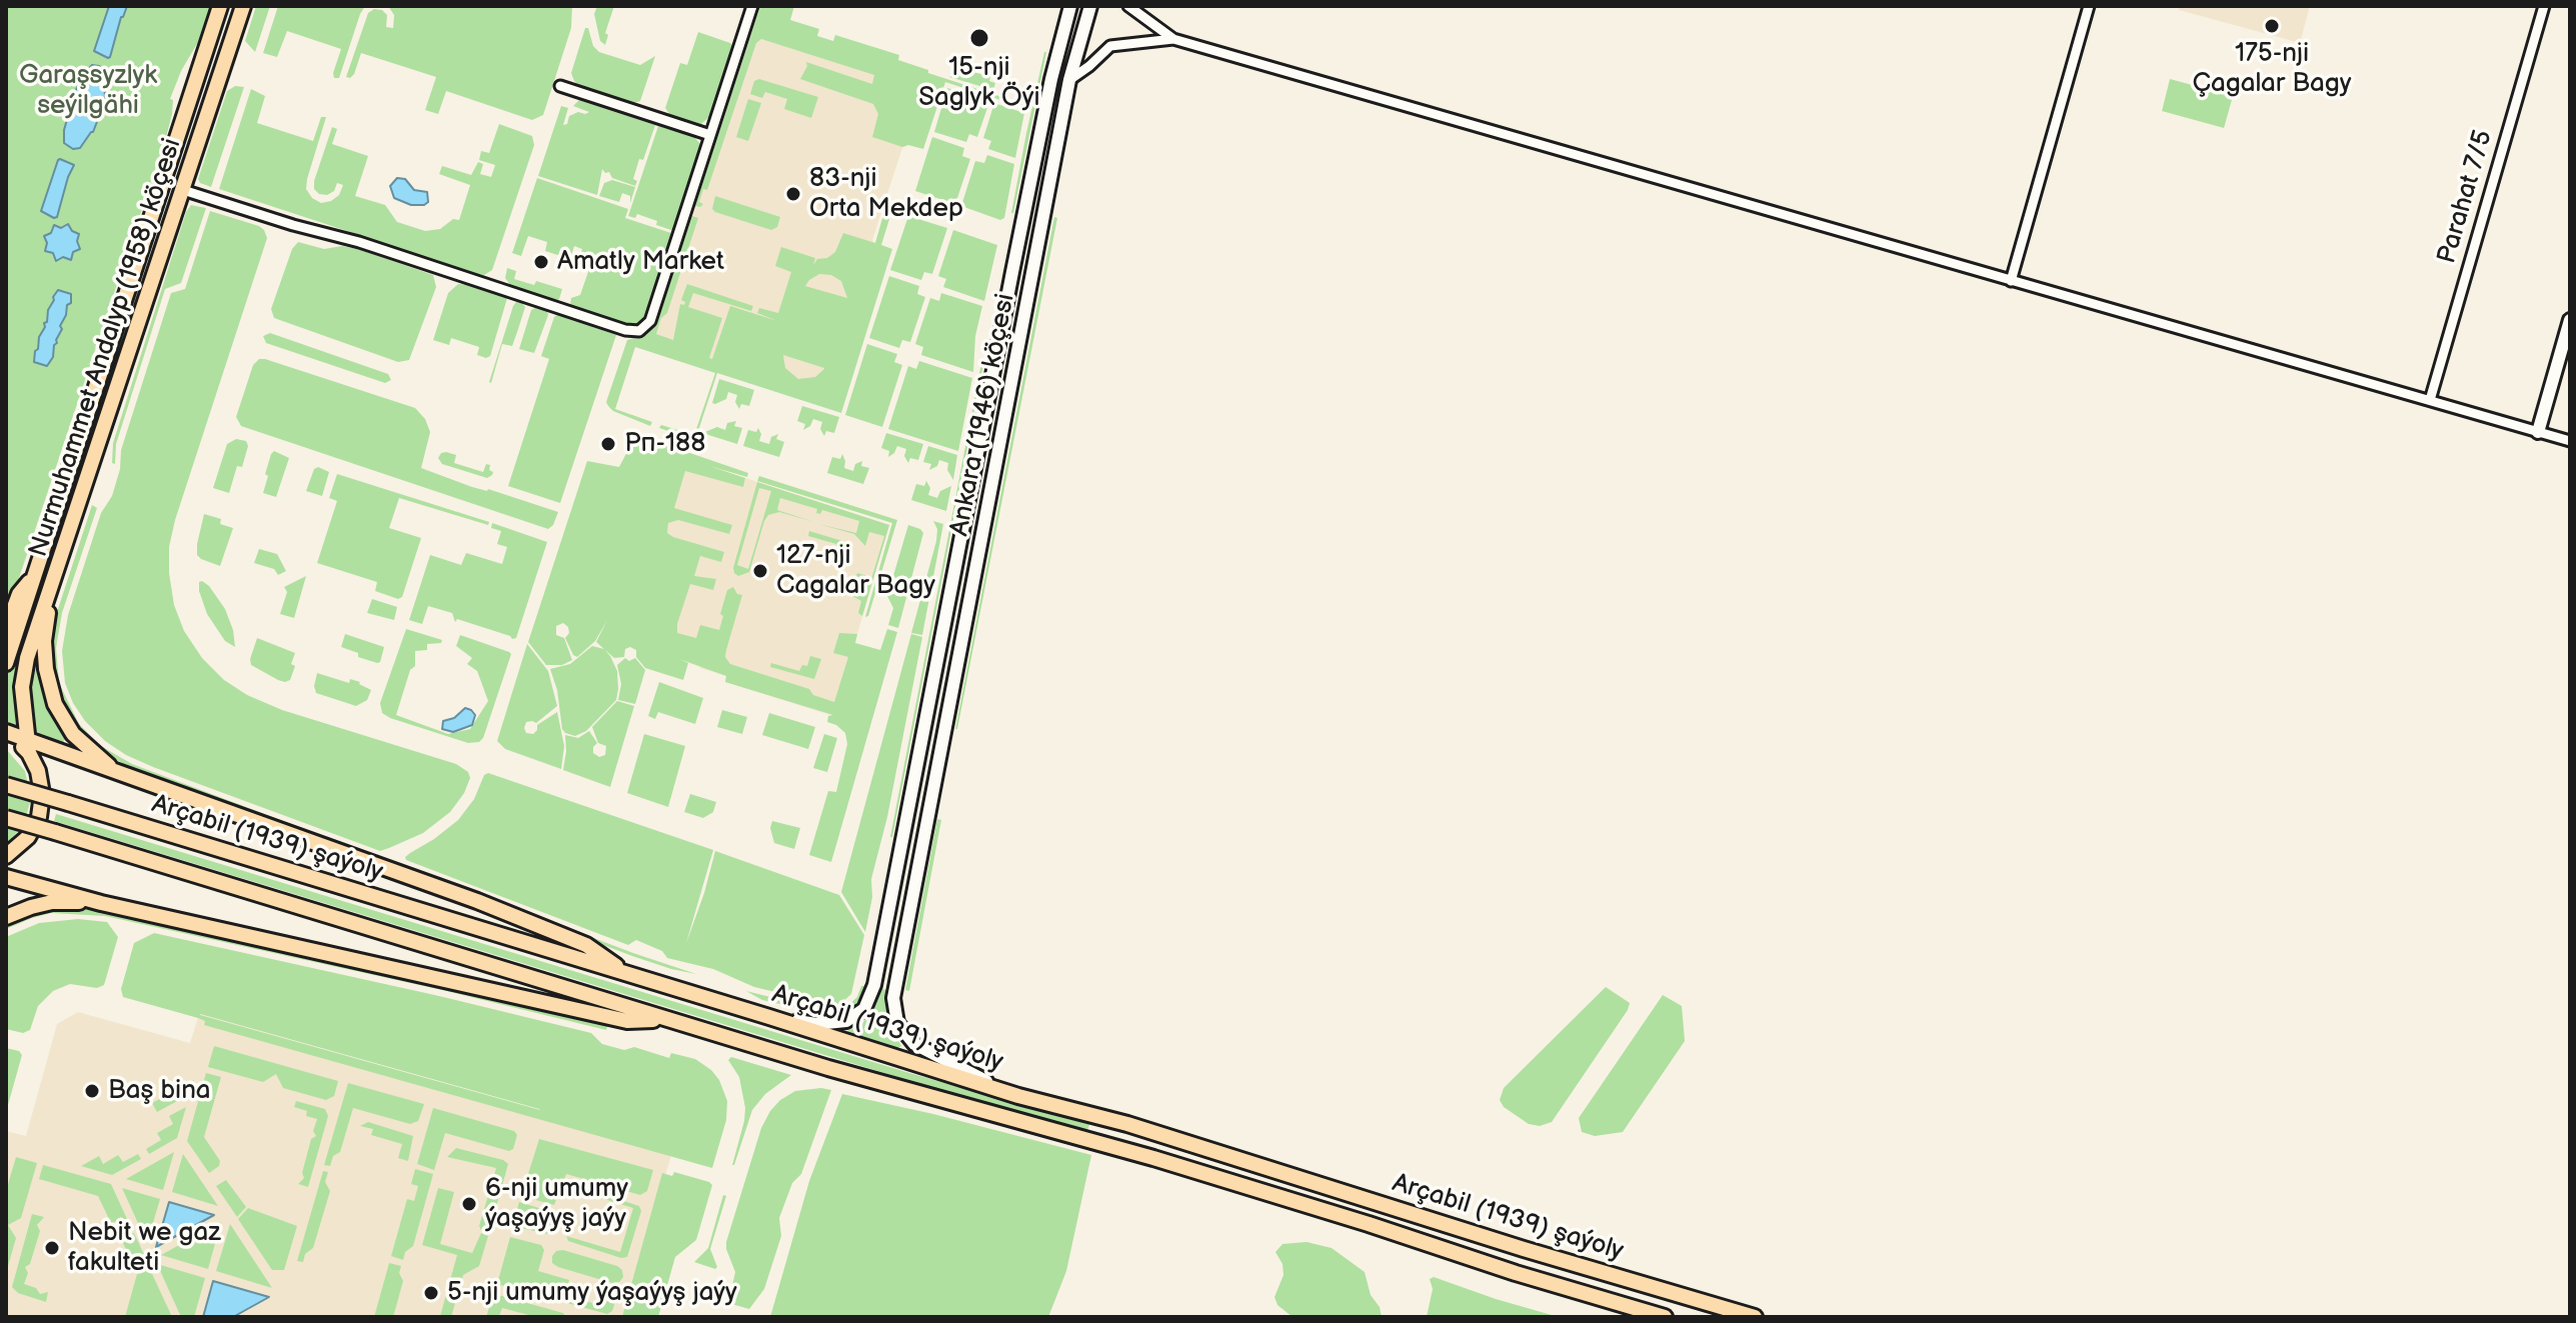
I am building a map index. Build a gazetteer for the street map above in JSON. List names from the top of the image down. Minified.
{"streets":{"main road":["Nurmuhammet Andalyp (1958) köçesi","Ankara (1946) köçesi","Arçabil (1939) şaýoly"],"street":["Parahat 7/5"]},"crossings":[["Ankara (1946) köçesi","Arçabil (1939) şaýoly"]],"parks":["Garaşsyzlyk seýilgähi"],"places":["175-nji Çagalar Bagy","15-nji Saglyk Öýi","83-nji Orta Mekdep","Amatly Market","Рп-188","127-nji Cagalar Bagy","Baş bina","6-nji umumy ýaşaýyş jaýy","Nebit we gaz fakulteti","5-nji umumy ýaşaýyş jaýy"]}
